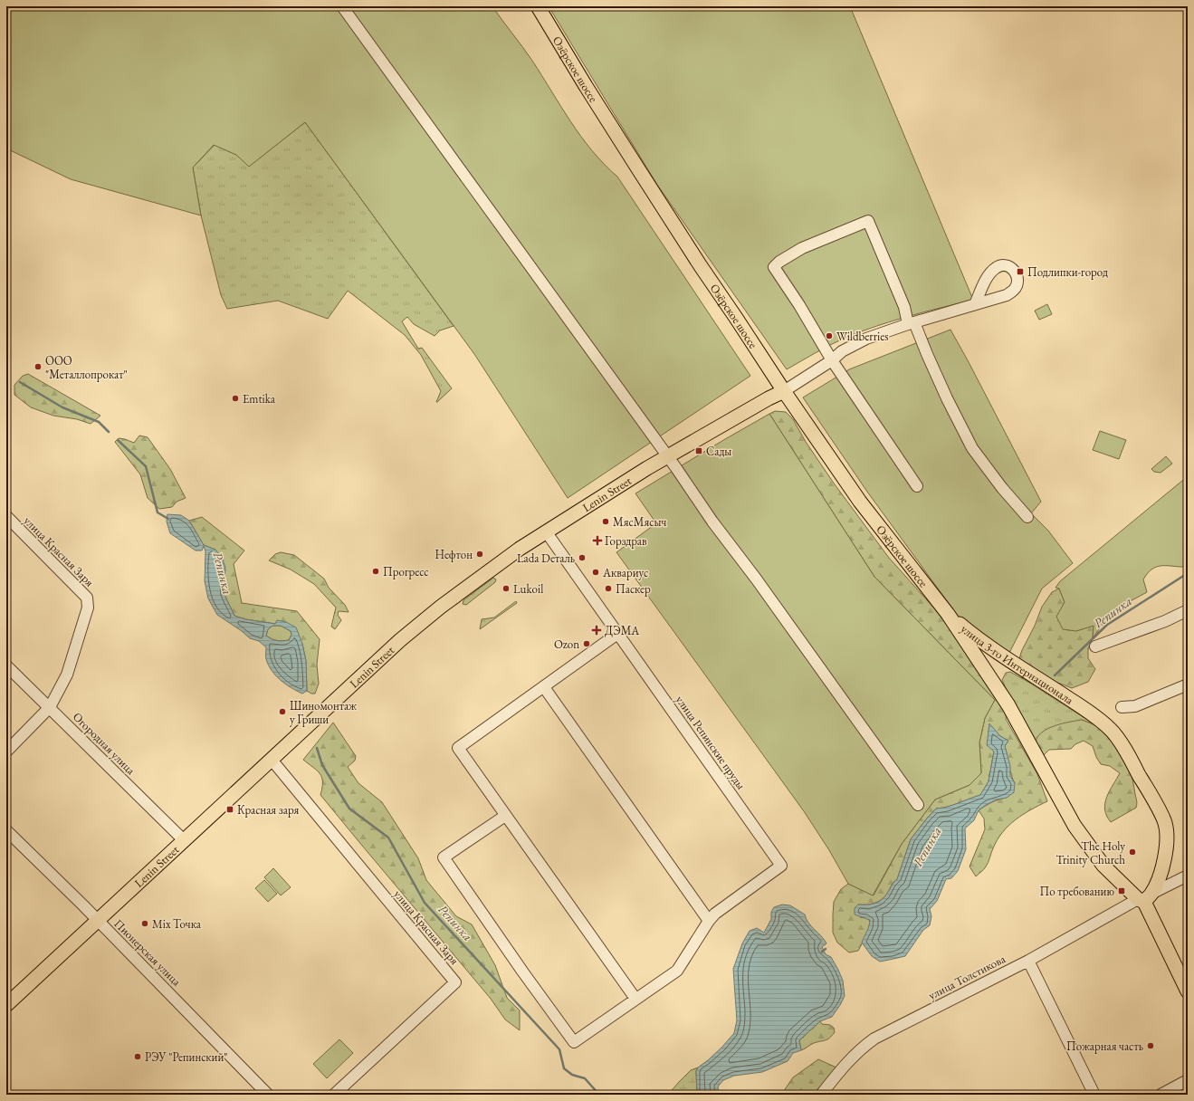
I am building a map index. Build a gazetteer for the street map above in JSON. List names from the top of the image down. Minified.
{"streets":{"main road":["Озёрское шоссе","Lenin Street","улица 3-го Интернационала"],"street":["улица Красная Заря","улица Репинские пруды","Огородная улица","Пионерская улица","улица Толстикова"]},"crossings":[["Озёрское шоссе","Lenin Street"],["Озёрское шоссе","улица 3-го Интернационала"],["Lenin Street","улица Красная Заря"],["Lenin Street","Огородная улица"],["Lenin Street","Пионерская улица"],["улица Красная Заря","Огородная улица"],["улица 3-го Интернационала","улица Толстикова"]],"water":["Репинка"],"places":{"transit":["Подлипки-город","Сады","Красная заря","По требованию"],"other":["Wildberries","ООО \"Металлопрокат\"","Emtika","МясМясыч","Нефтон","Lada Dеталь","Прогресс","Аквариус","Lukoil","Паскер","Ozon","Шиномонтаж у Гриши","The Holy Trinity Church","Mix Точка","Пожарная часть","РЭУ \"Репинский\""],"health":["Горздрав","ДЭМА"]}}
